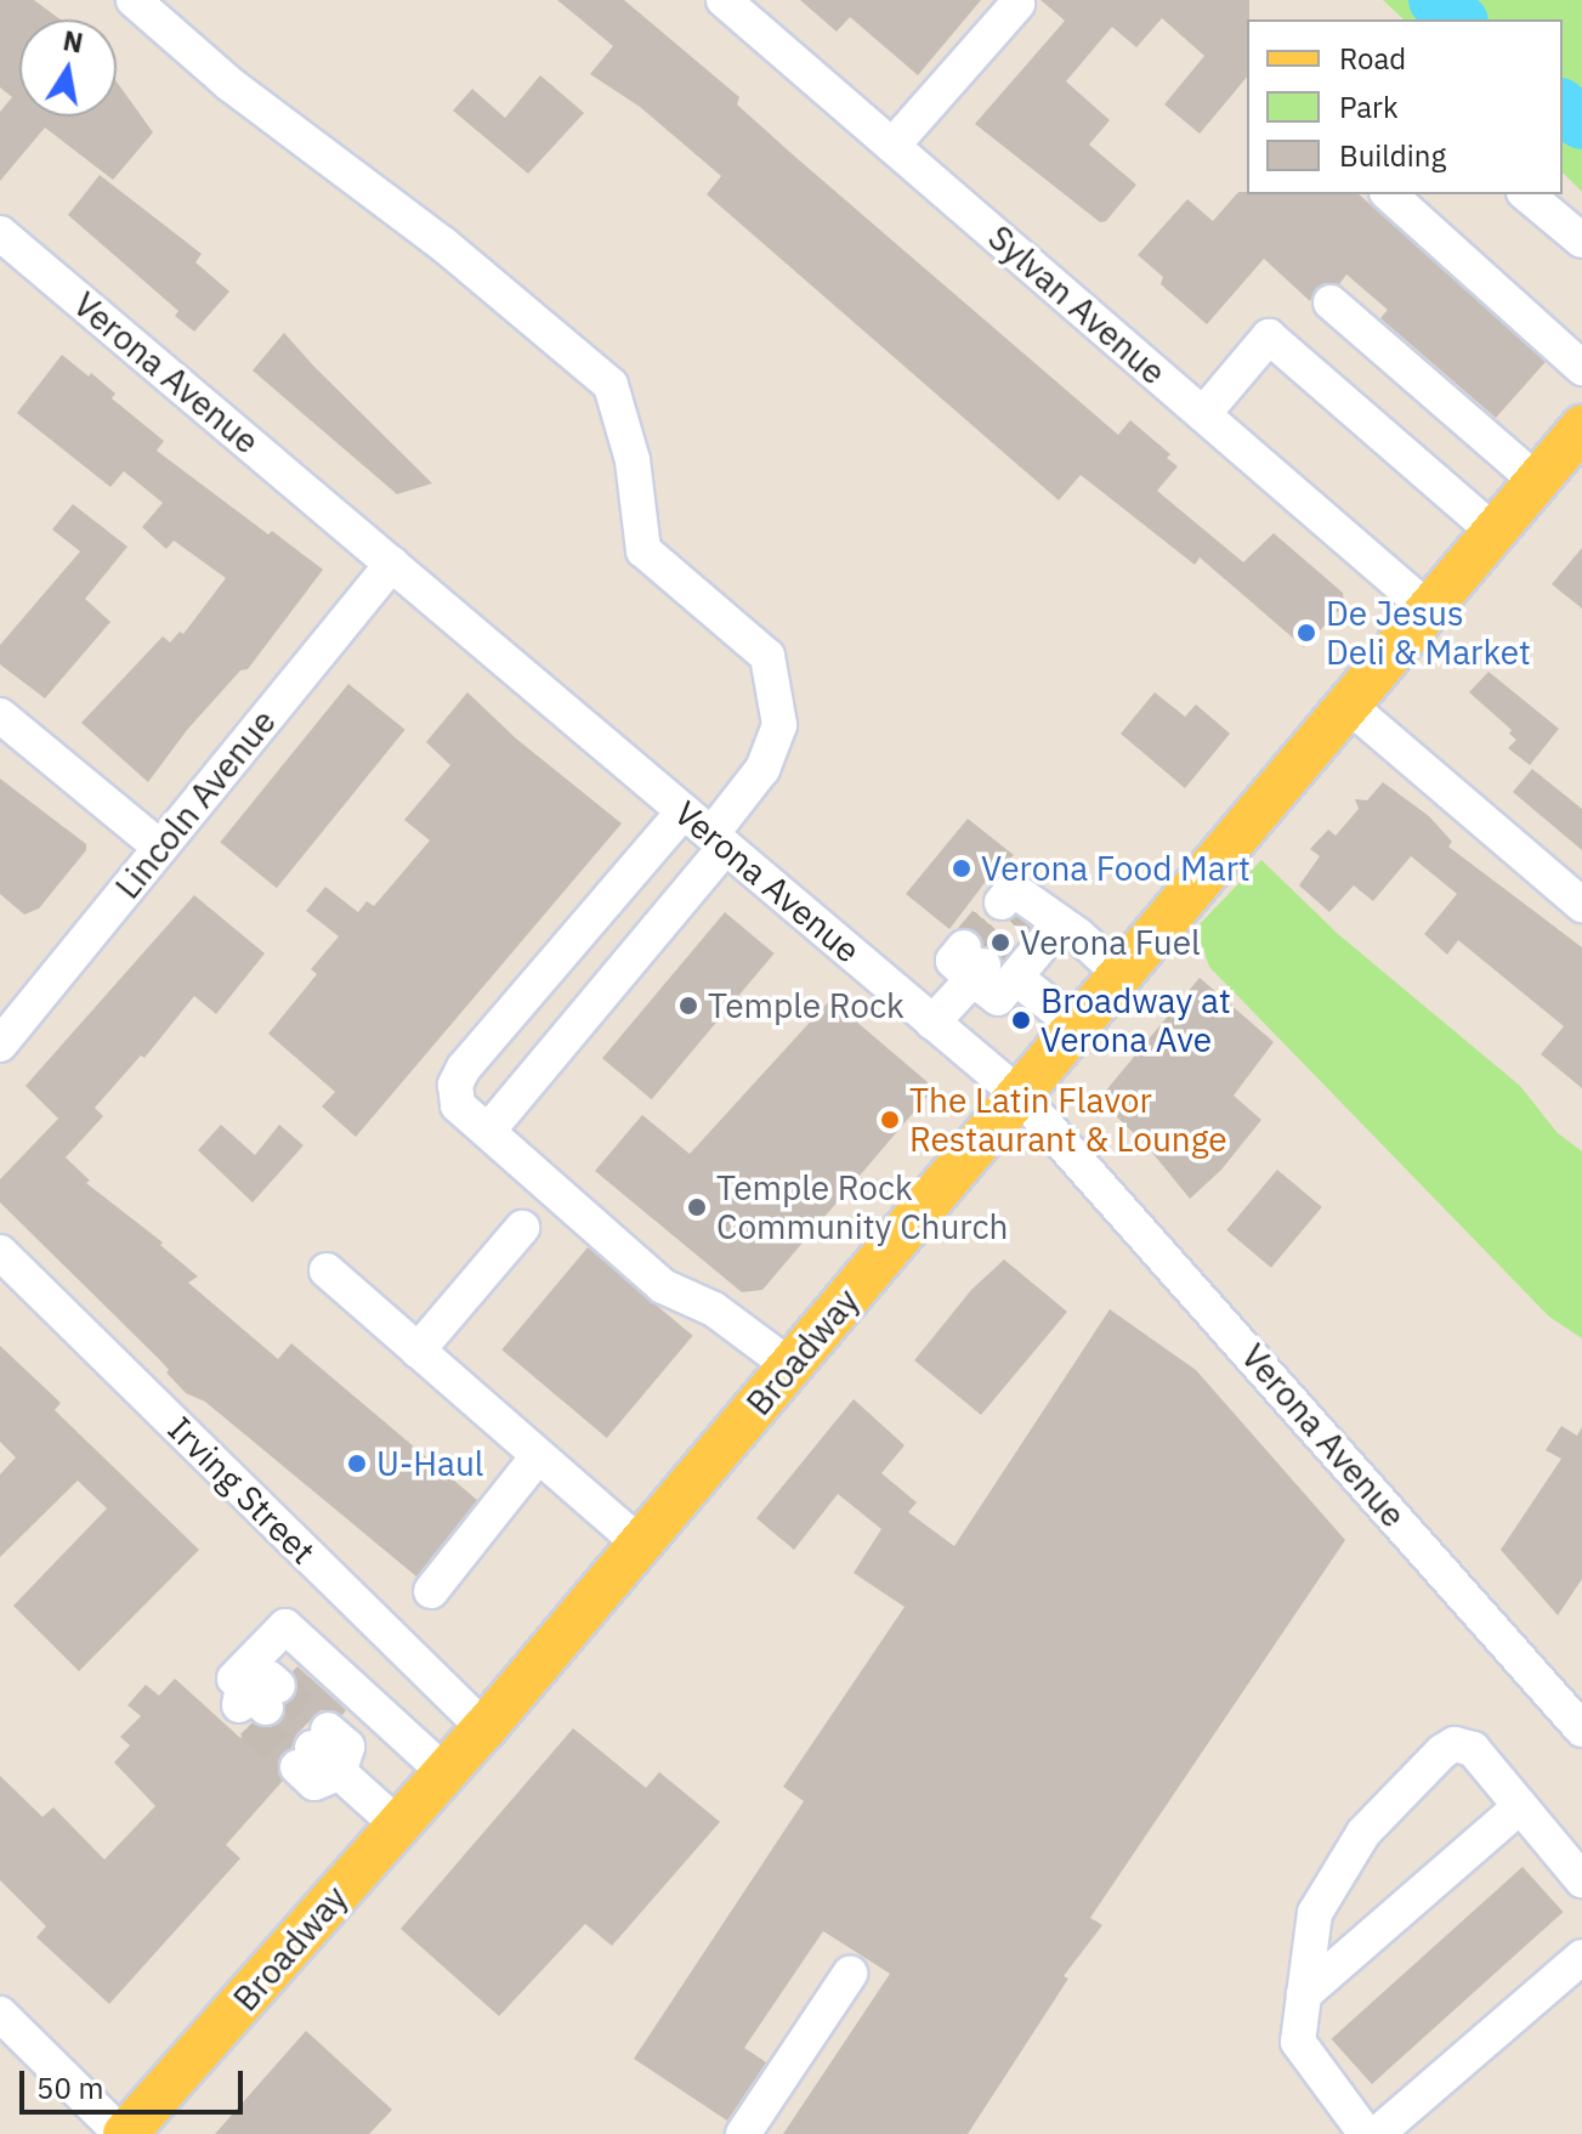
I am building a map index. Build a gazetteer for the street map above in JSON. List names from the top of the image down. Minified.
{"streets":{"main road":["Broadway"],"street":["Sylvan Avenue","Verona Avenue","Lincoln Avenue","Irving Street"]},"crossings":[["Sylvan Avenue","Broadway"],["Verona Avenue","Lincoln Avenue"],["Verona Avenue","Broadway"],["Broadway","Irving Street"]],"places":["De Jesus Deli & Market","Verona Food Mart","Verona Fuel","Temple Rock","Broadway at Verona Ave","The Latin Flavor Restaurant & Lounge","Temple Rock Community Church","U-Haul"],"legend":["Road","Park","Building"],"scale_bar":"50 m","north":"top"}
